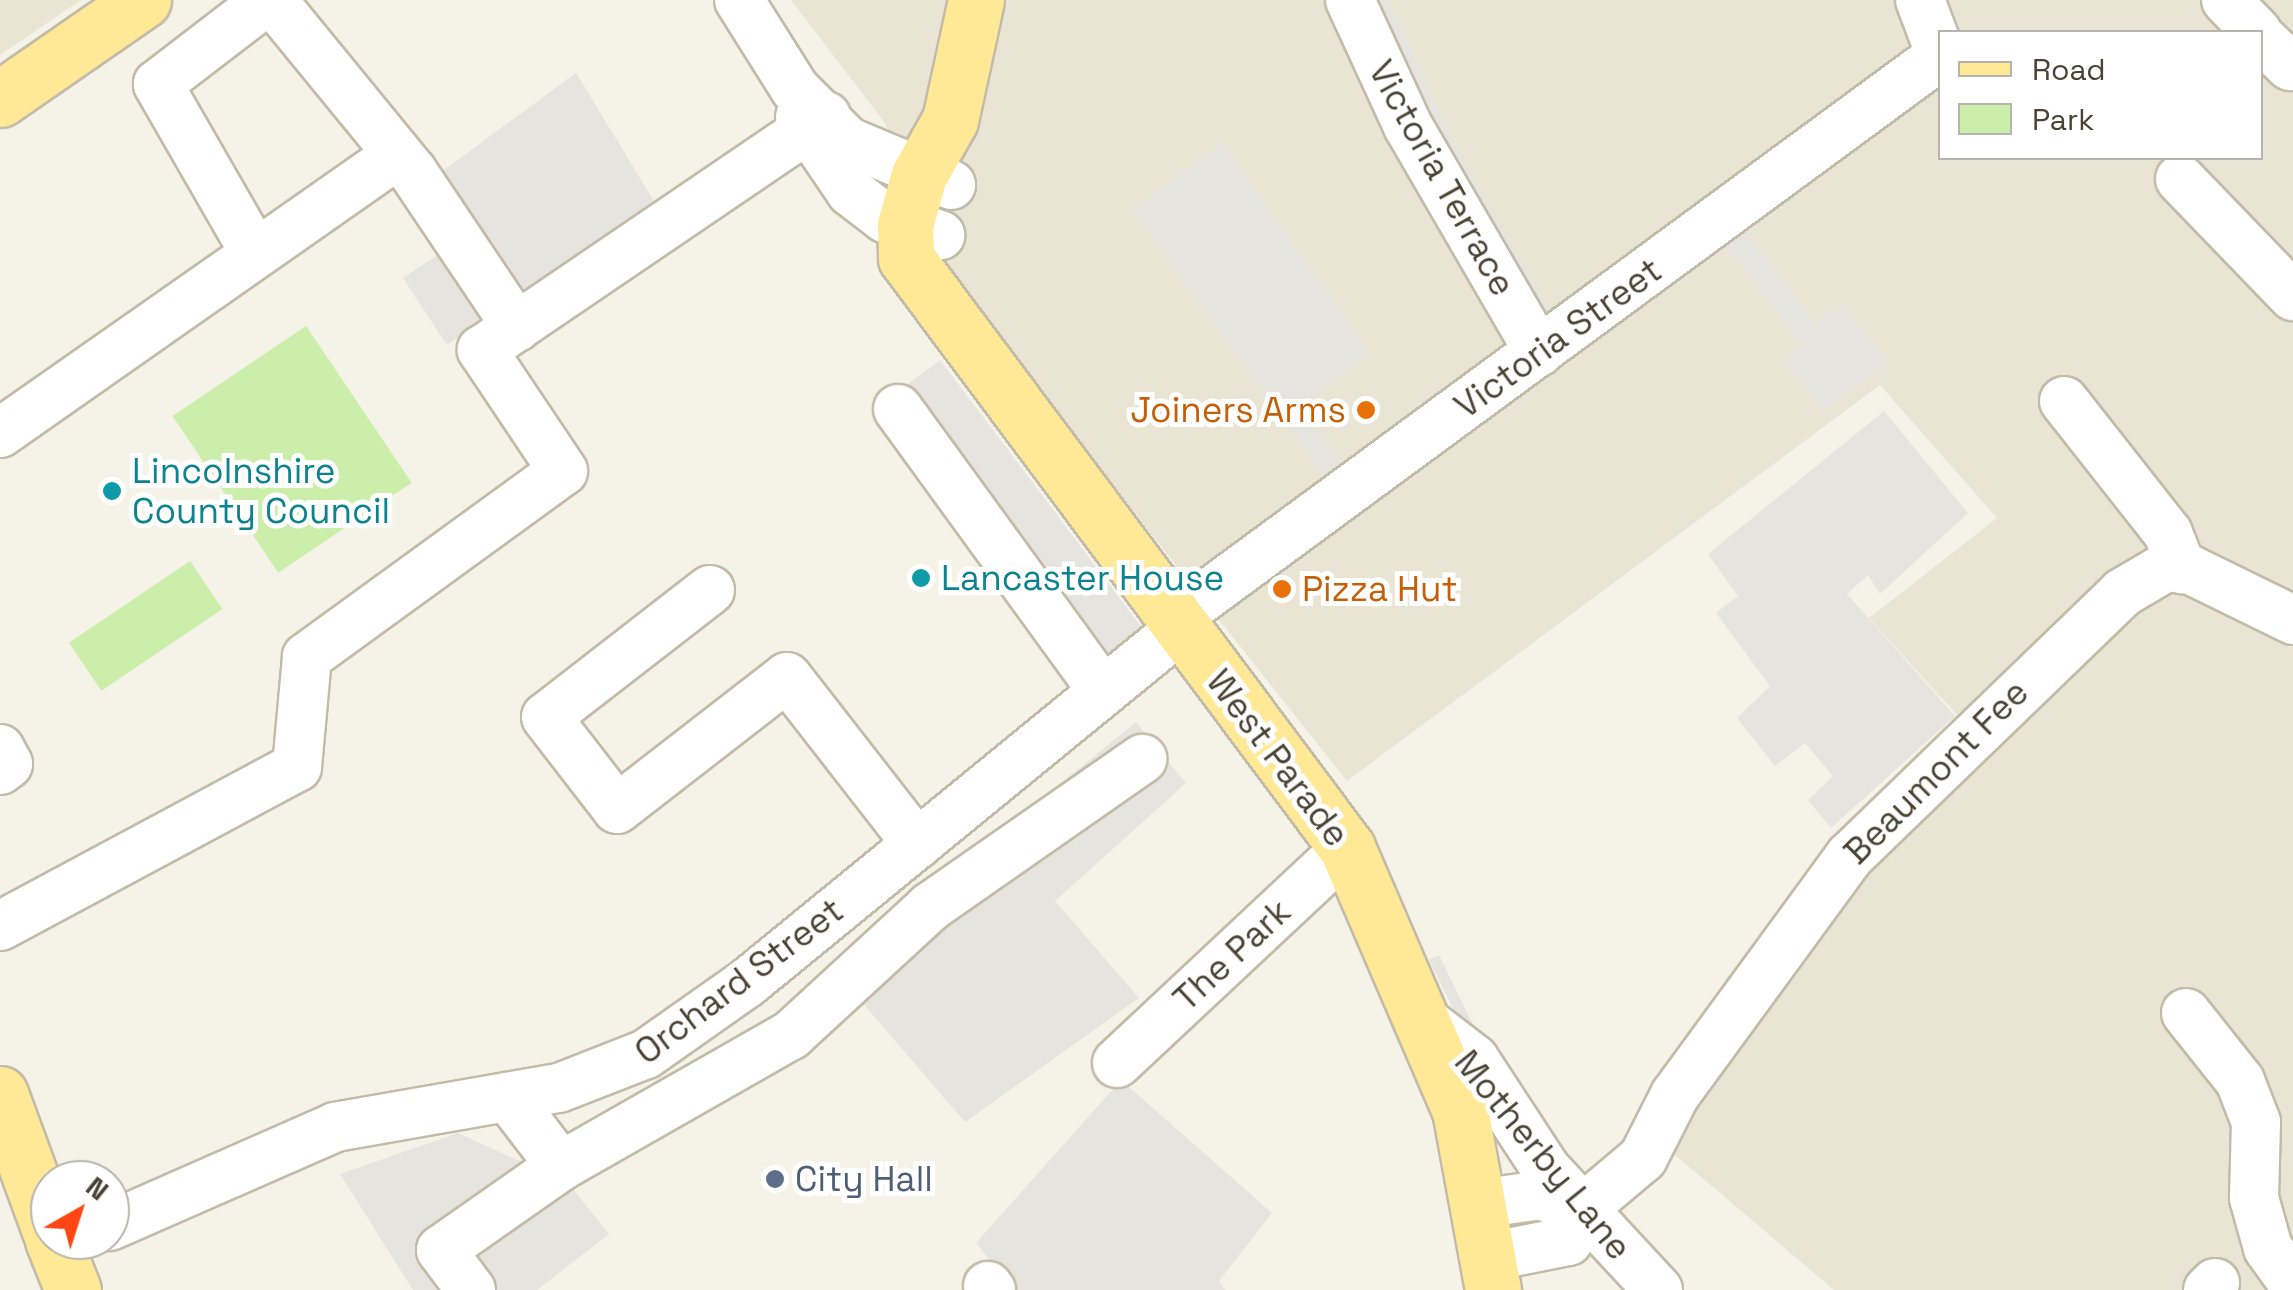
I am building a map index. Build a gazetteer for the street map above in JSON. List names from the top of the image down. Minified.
{"streets":{"main road":["West Parade"],"street":["Victoria Terrace","Victoria Street","Beaumont Fee","The Park","Orchard Street","Motherby Lane"]},"crossings":[["Victoria Terrace","Victoria Street"],["Victoria Street","West Parade"],["Victoria Street","Orchard Street"],["West Parade","Beaumont Fee"],["West Parade","The Park"],["West Parade","Orchard Street"],["West Parade","Motherby Lane"],["Beaumont Fee","Motherby Lane"]],"places":["Joiners Arms","Lincolnshire County Council","Lancaster House","Pizza Hut","City Hall"],"legend":["Road","Park"],"north":"top right"}
